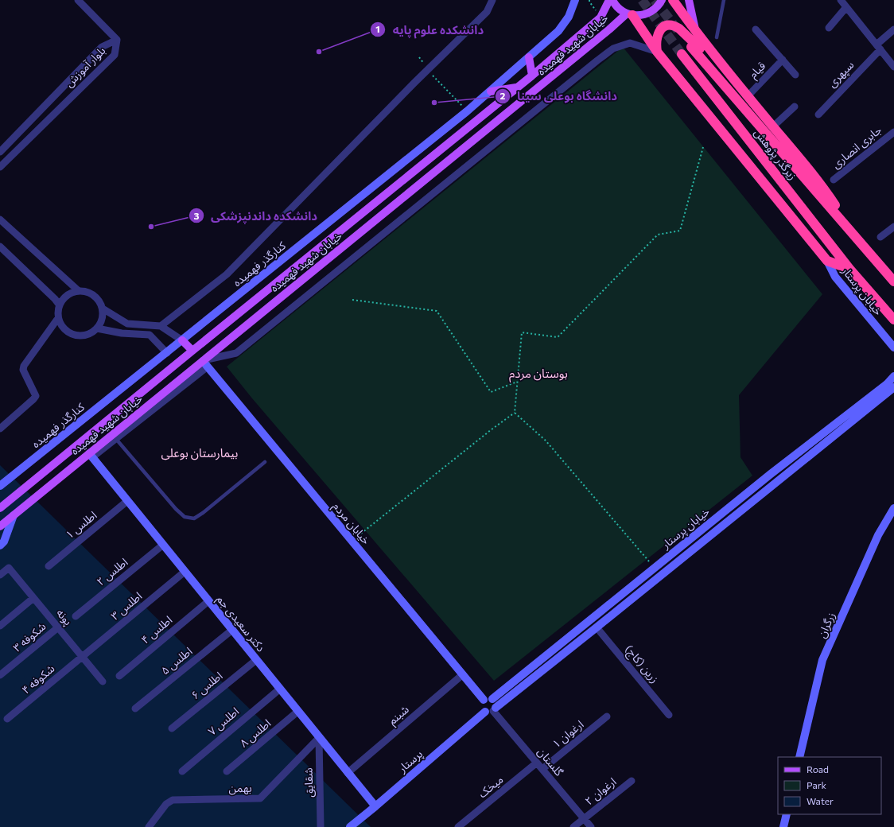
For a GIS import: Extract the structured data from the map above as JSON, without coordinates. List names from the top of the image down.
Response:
{
  "streets": {
    "highway": ["زیرگذر پژوهش"],
    "main road": ["خیابان شهید فهمیده"],
    "street": [
      "بلوار آموزش",
      "قیام",
      "سپهری",
      "جابری انصاری",
      "کنارگذر فهمیده",
      "خیابان پرستار",
      "خیابان مردم",
      "اطلس ۱",
      "اطلس ۲",
      "اطلس ۳",
      "پونه",
      "دکتر سعیدی جم",
      "زرگران",
      "اطلس ۴",
      "شکوفه ۳",
      "اطلس ۵",
      "زرین (کاج)",
      "شکوفه ۴",
      "اطلس ۶",
      "شبنم",
      "اطلس ۷",
      "اطلس ۸",
      "ارغوان ۱",
      "پرستار",
      "گلستان",
      "شقایق",
      "میخک",
      "بهمن",
      "ارغوان ۲"
    ]
  },
  "crossings": [
    ["خیابان شهید فهمیده", "خیابان مردم"],
    ["خیابان شهید فهمیده", "دکتر سعیدی جم"],
    ["خیابان پرستار", "زرین (کاج)"],
    ["خیابان پرستار", "پرستار"],
    ["خیابان پرستار", "گلستان"],
    ["خیابان مردم", "شبنم"],
    ["اطلس ۱", "دکتر سعیدی جم"],
    ["اطلس ۲", "دکتر سعیدی جم"],
    ["اطلس ۳", "پونه"],
    ["اطلس ۳", "دکتر سعیدی جم"],
    ["اطلس ۳", "شکوفه ۴"],
    ["پونه", "شکوفه ۳"],
    ["پونه", "شکوفه ۴"],
    ["دکتر سعیدی جم", "اطلس ۴"],
    ["دکتر سعیدی جم", "اطلس ۵"],
    ["دکتر سعیدی جم", "اطلس ۶"],
    ["دکتر سعیدی جم", "شبنم"],
    ["دکتر سعیدی جم", "اطلس ۷"],
    ["دکتر سعیدی جم", "اطلس ۸"],
    ["دکتر سعیدی جم", "پرستار"],
    ["دکتر سعیدی جم", "شقایق"],
    ["دکتر سعیدی جم", "بهمن"],
    ["ارغوان ۱", "گلستان"],
    ["پرستار", "گلستان"],
    ["گلستان", "میخک"],
    ["گلستان", "ارغوان ۲"],
    ["شقایق", "بهمن"]
  ],
  "districts": ["بوستان مردم", "بیمارستان بوعلی"],
  "places": ["دانشکده علوم پایه", "دانشگاه بوعلی سینا", "دانشکده داندنپزشکی"],
  "legend": ["Road", "Park", "Water"]
}
